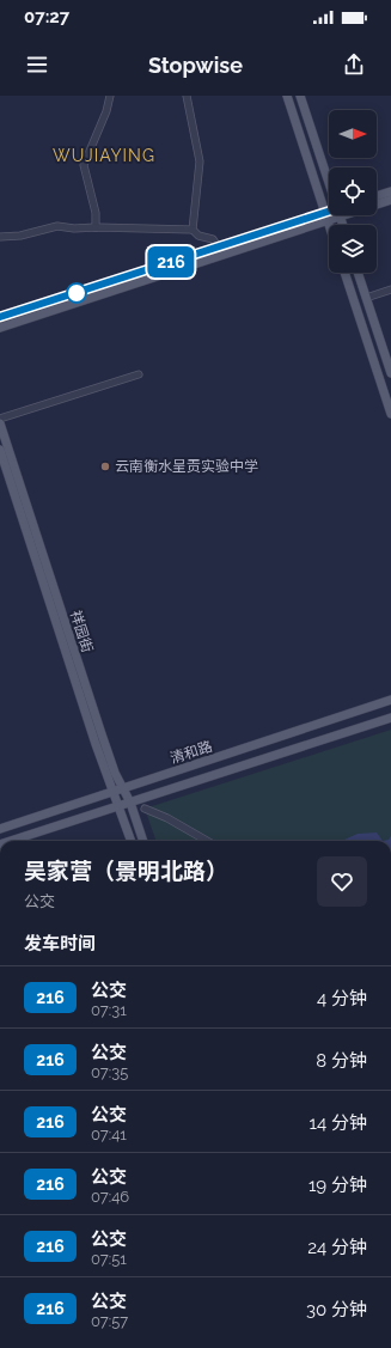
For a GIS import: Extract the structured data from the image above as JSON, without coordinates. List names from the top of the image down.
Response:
{
  "streets": {
    "main road": ["祥园街", "清和路"]
  },
  "crossings": [
    ["祥园街", "清和路"]
  ],
  "districts": ["WUJIAYING"],
  "places": ["云南衡水呈贡实验中学"],
  "lines": ["bus line 216"],
  "north": "right",
  "page": {
    "status": "07:27",
    "header": "Stopwise",
    "on_map": "216",
    "heading": [
      ["吴家营（景明北路）", "公交"],
      "发车时间"
    ],
    "list": [
      {
        "mark": "216",
        "name": "公交",
        "note": "07:31",
        "value": "4 分钟"
      },
      {
        "mark": "216",
        "name": "公交",
        "note": "07:35",
        "value": "8 分钟"
      },
      {
        "mark": "216",
        "name": "公交",
        "note": "07:41",
        "value": "14 分钟"
      },
      {
        "mark": "216",
        "name": "公交",
        "note": "07:46",
        "value": "19 分钟"
      },
      {
        "mark": "216",
        "name": "公交",
        "note": "07:51",
        "value": "24 分钟"
      },
      {
        "mark": "216",
        "name": "公交",
        "note": "07:57",
        "value": "30 分钟"
      }
    ]
  }
}
